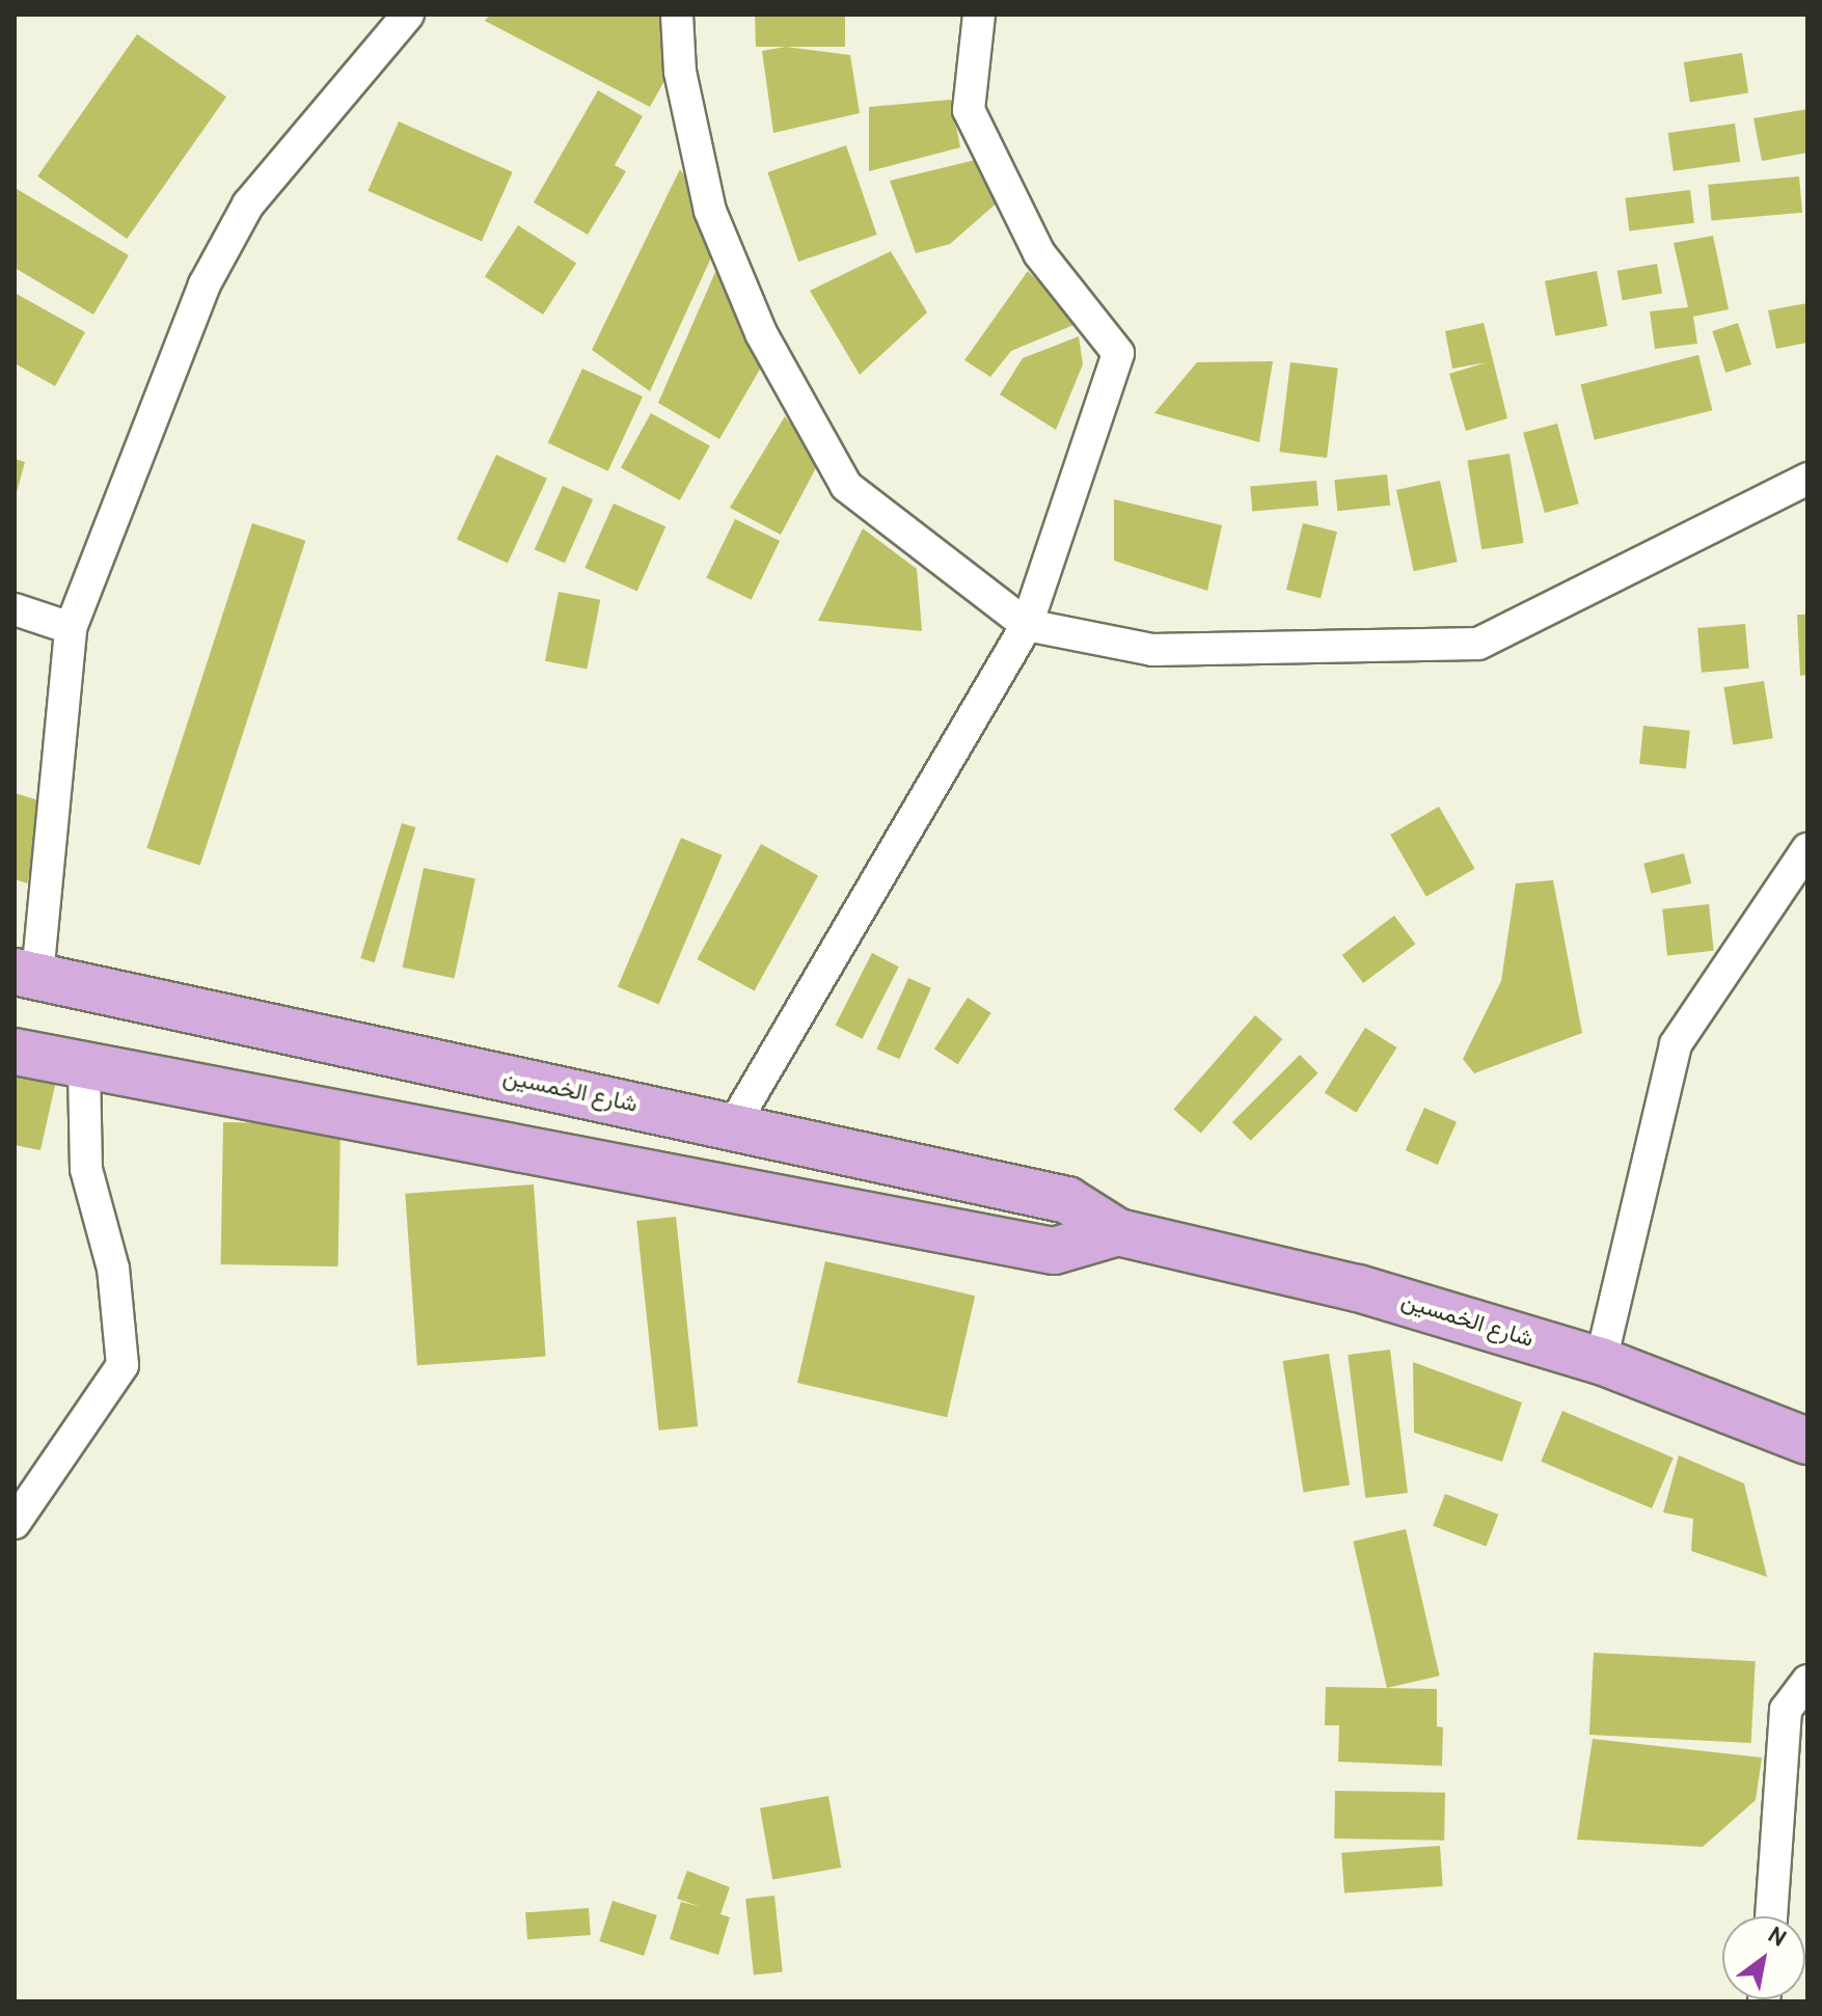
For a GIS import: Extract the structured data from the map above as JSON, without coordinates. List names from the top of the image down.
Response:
{
  "streets": {
    "main road": ["شارع الخمسين"]
  },
  "north": "top right"
}
